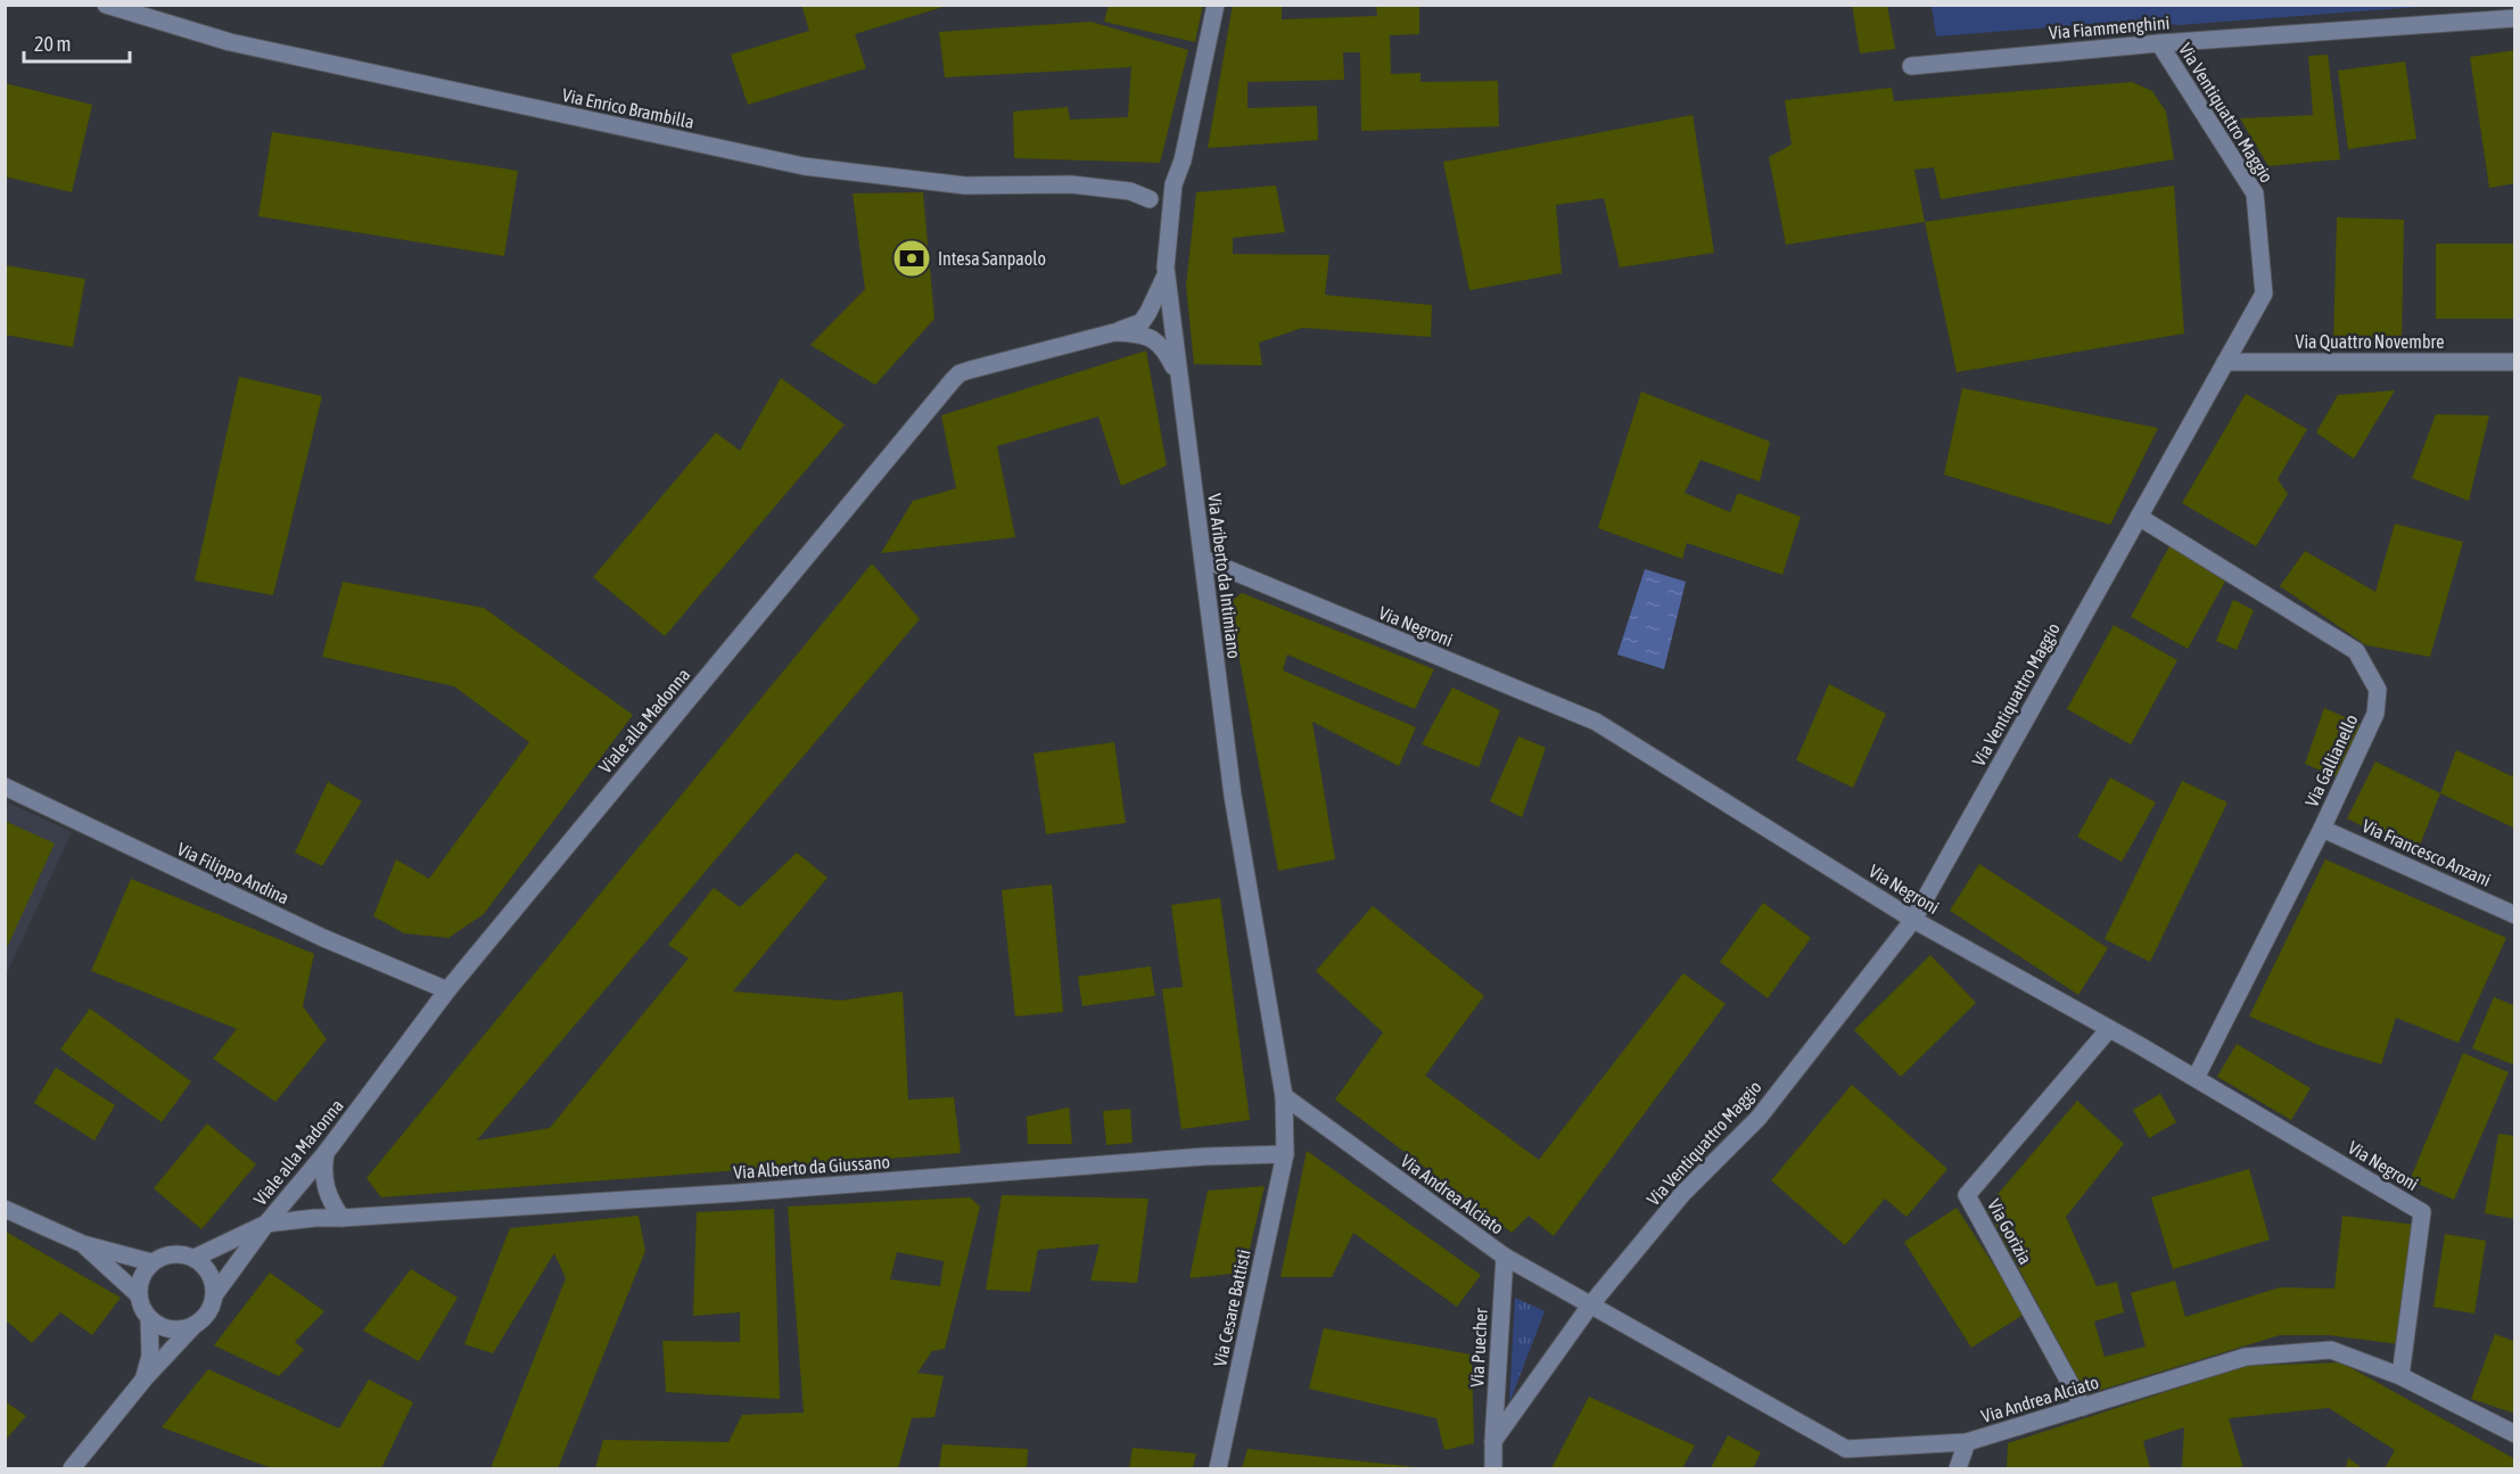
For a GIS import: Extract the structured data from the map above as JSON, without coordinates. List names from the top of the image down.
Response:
{
  "streets": {
    "street": [
      "Via Fiammenghini",
      "Via Enrico Brambilla",
      "Via Ventiquattro Maggio",
      "Via Quattro Novembre",
      "Via Ariberto da Intimiano",
      "Via Negroni",
      "Viale alla Madonna",
      "Via Gallianello",
      "Via Francesco Anzani",
      "Via Filippo Andina",
      "Via Alberto da Giussano",
      "Via Andrea Alciato",
      "Via Gorizia",
      "Via Cesare Battisti",
      "Via Puecher"
    ]
  },
  "crossings": [
    ["Via Fiammenghini", "Via Ventiquattro Maggio"],
    ["Via Ventiquattro Maggio", "Via Quattro Novembre"],
    ["Via Ventiquattro Maggio", "Via Negroni"],
    ["Via Ventiquattro Maggio", "Via Gallianello"],
    ["Via Ventiquattro Maggio", "Via Andrea Alciato"],
    ["Via Ariberto da Intimiano", "Via Negroni"],
    ["Via Ariberto da Intimiano", "Viale alla Madonna"],
    ["Via Ariberto da Intimiano", "Via Alberto da Giussano"],
    ["Via Ariberto da Intimiano", "Via Andrea Alciato"],
    ["Via Ariberto da Intimiano", "Via Cesare Battisti"],
    ["Via Negroni", "Via Gallianello"],
    ["Via Negroni", "Via Andrea Alciato"],
    ["Via Negroni", "Via Gorizia"],
    ["Viale alla Madonna", "Via Filippo Andina"],
    ["Viale alla Madonna", "Via Alberto da Giussano"],
    ["Via Gallianello", "Via Francesco Anzani"],
    ["Via Alberto da Giussano", "Via Cesare Battisti"],
    ["Via Andrea Alciato", "Via Gorizia"],
    ["Via Andrea Alciato", "Via Puecher"]
  ],
  "places": {
    "bank": ["Intesa Sanpaolo"]
  },
  "scale_bar": "20 m"
}
